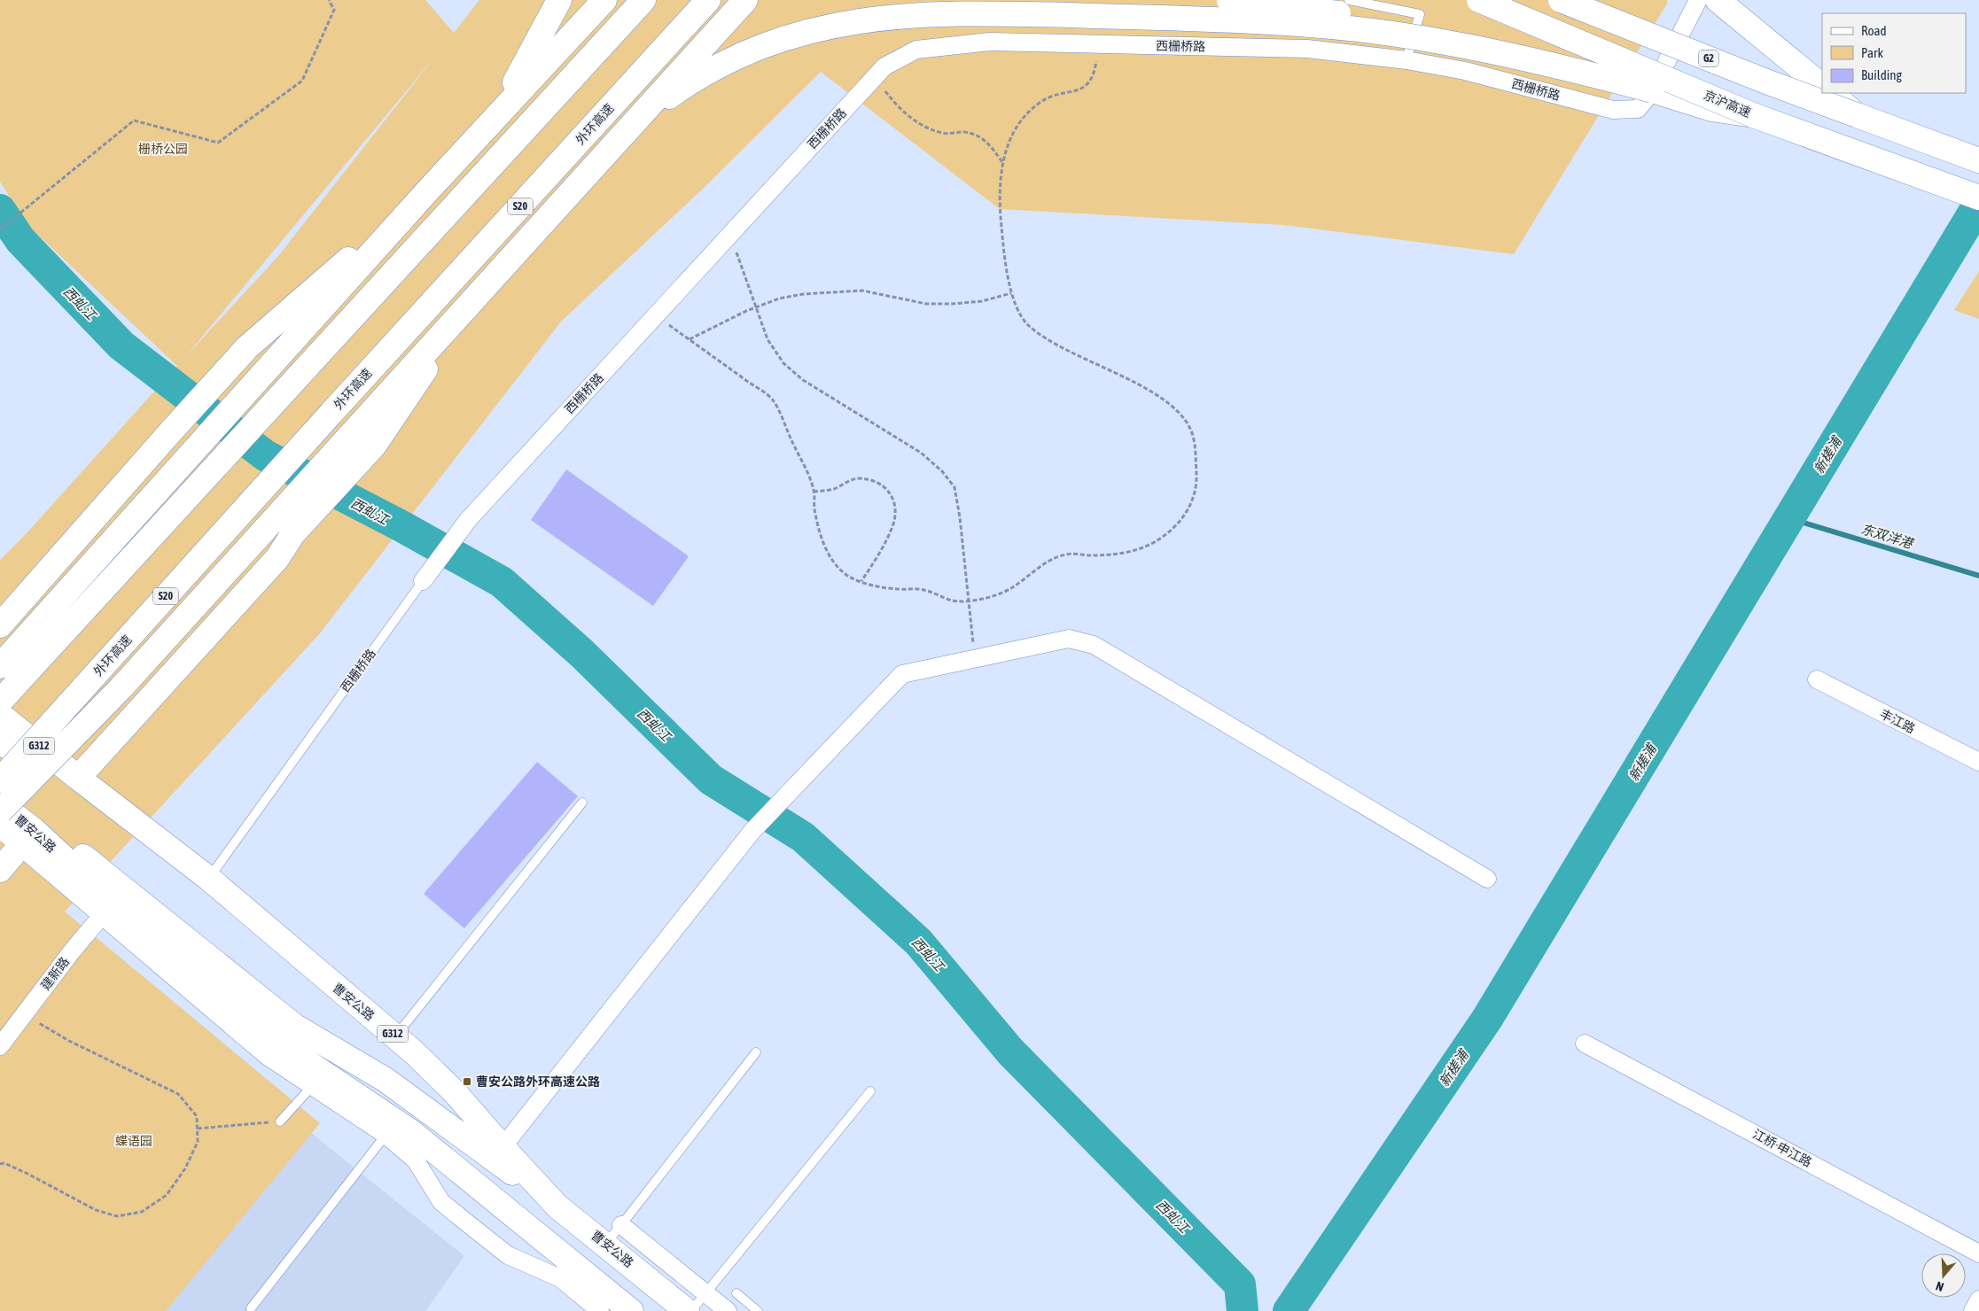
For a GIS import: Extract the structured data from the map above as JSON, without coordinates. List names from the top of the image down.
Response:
{
  "streets": {
    "highway": [
      "G2",
      "京沪高速",
      "外环高速",
      "S20",
      "G312",
      "曹安公路"
    ],
    "street": [
      "西栅桥路",
      "丰江路",
      "建新路",
      "江桥·申江路"
    ]
  },
  "crossings": [
    ["西栅桥路", "曹安公路"],
    ["曹安公路", "建新路"]
  ],
  "water": ["西虬江", "新槎浦", "东双洋港"],
  "parks": ["栅桥公园", "蝶语园"],
  "places": {
    "transit": ["曹安公路外环高速公路"]
  },
  "legend": ["Road", "Park", "Building"],
  "north": "bottom"
}
